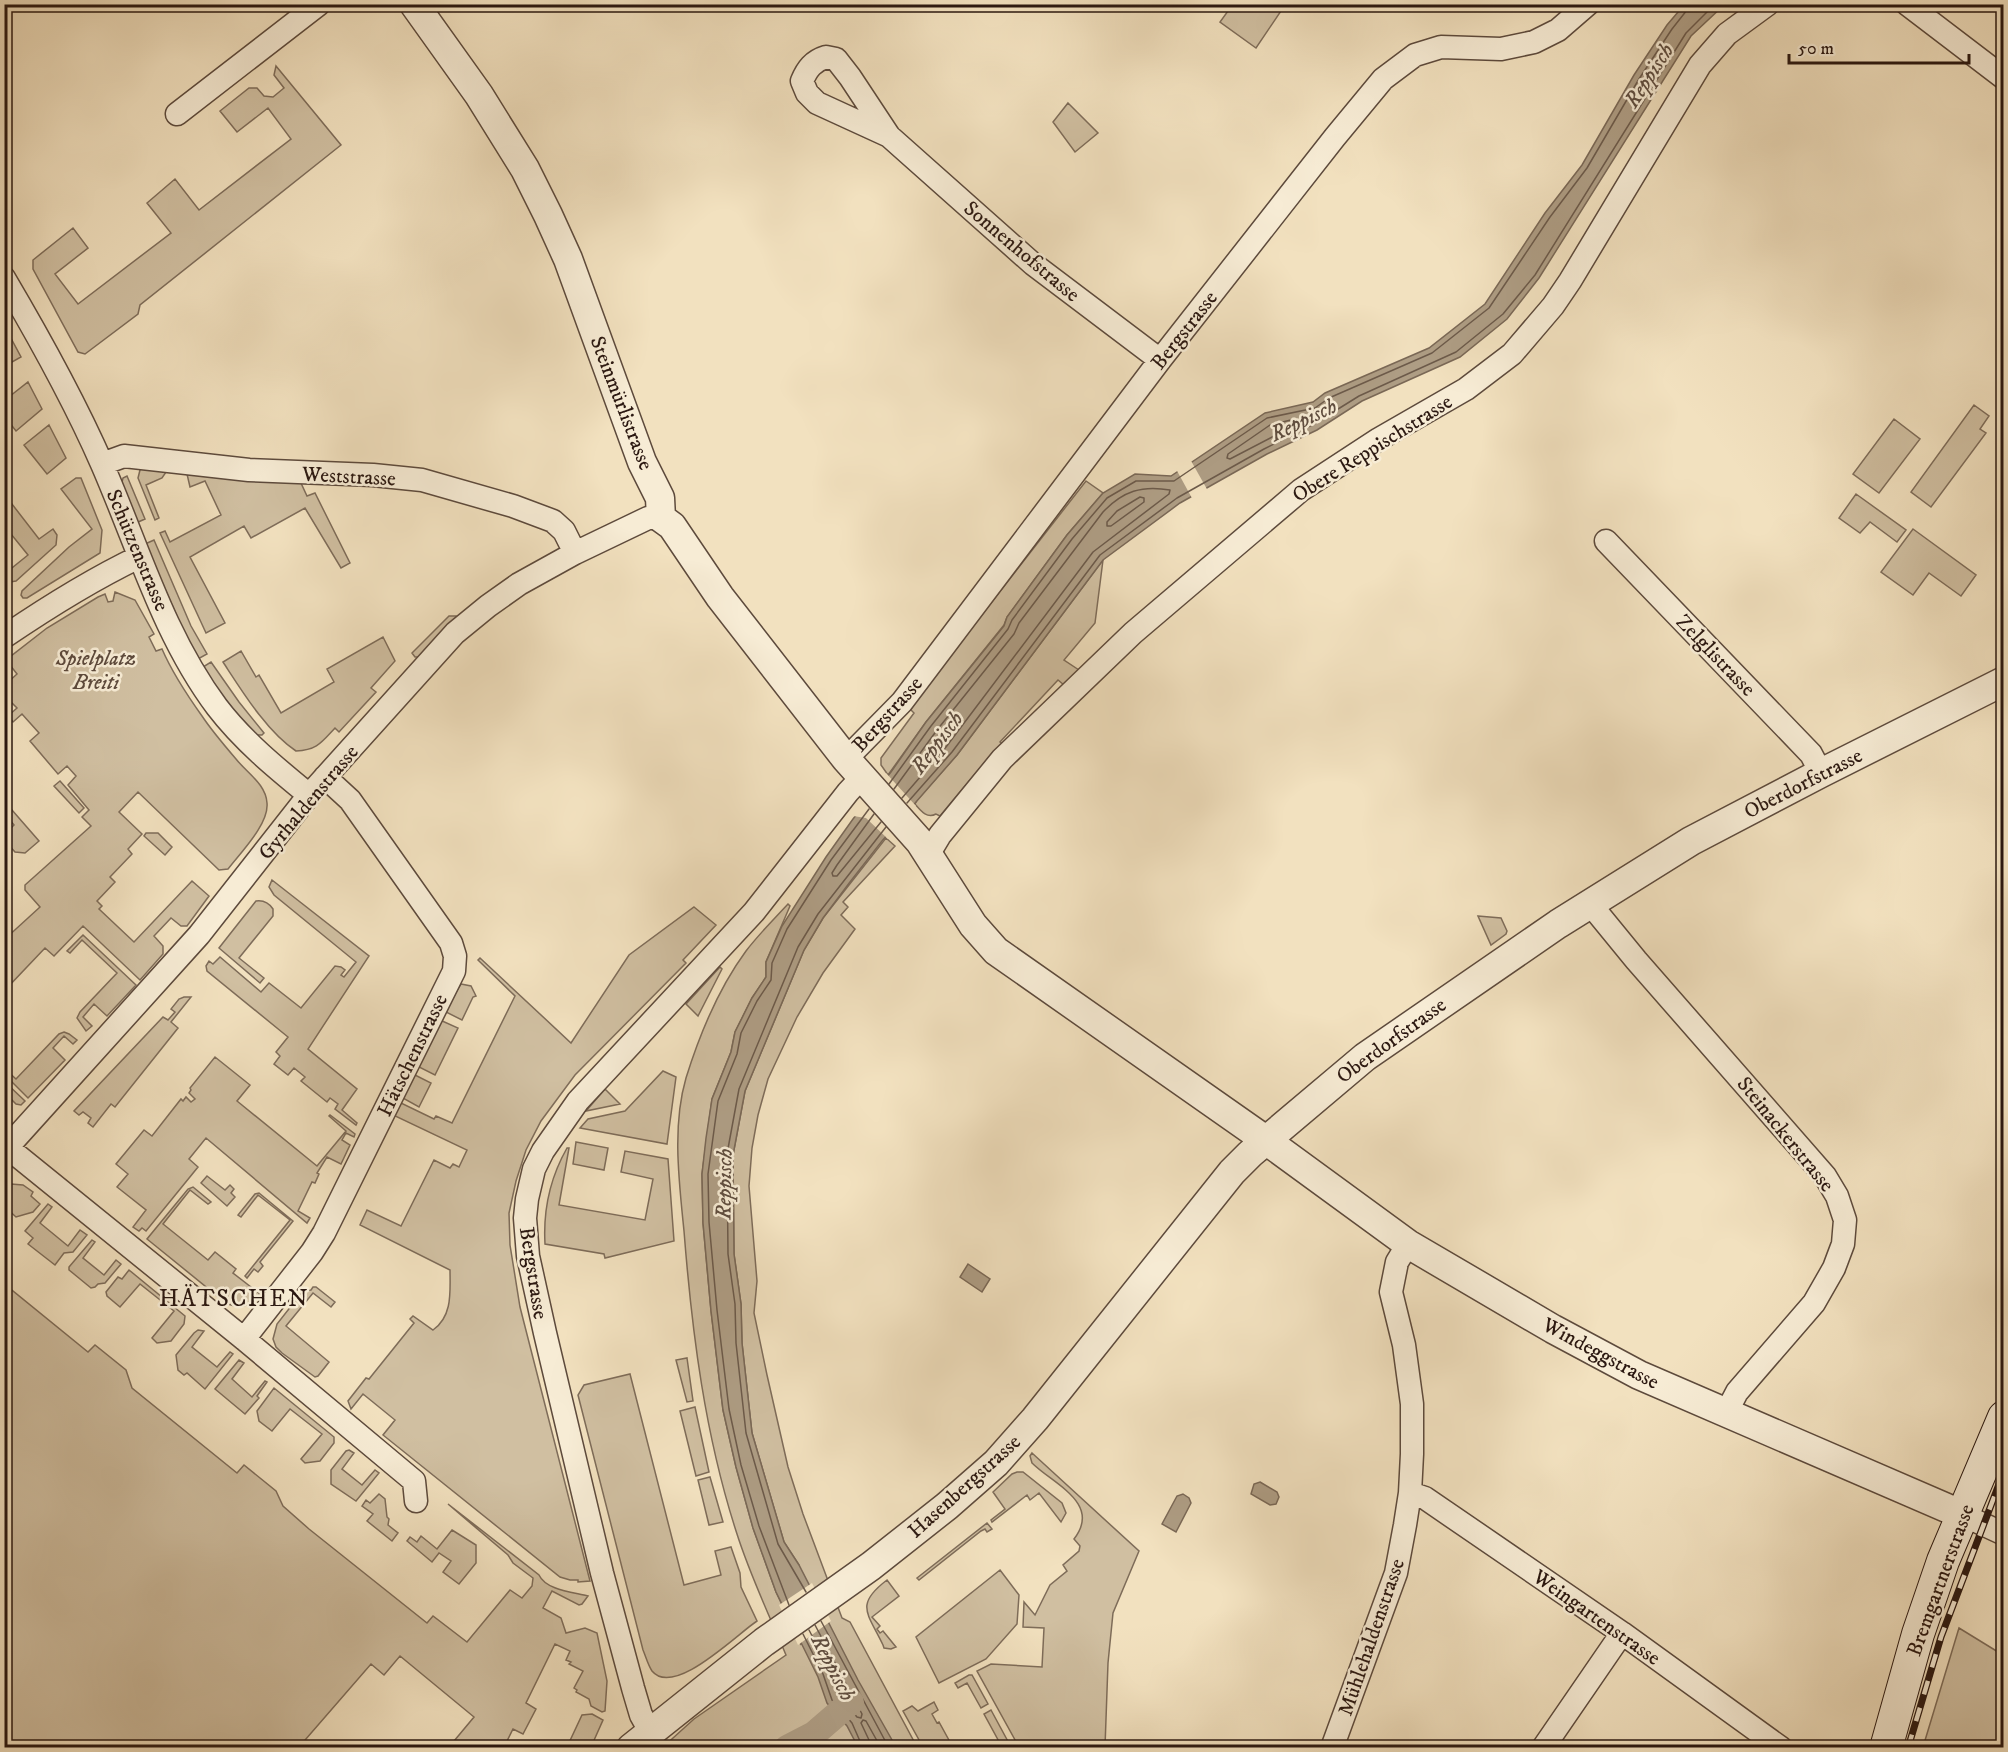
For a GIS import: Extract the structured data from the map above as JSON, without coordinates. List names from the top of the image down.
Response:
{
  "streets": {
    "main road": ["Bremgartnerstrasse"],
    "street": [
      "Sonnenhofstrasse",
      "Bergstrasse",
      "Steinmürlistrasse",
      "Obere Reppischstrasse",
      "Weststrasse",
      "Schützenstrasse",
      "Zelglistrasse",
      "Oberdorfstrasse",
      "Gyrhaldenstrasse",
      "Hätschenstrasse",
      "Steinackerstrasse",
      "Windeggstrasse",
      "Hasenbergstrasse",
      "Weingartenstrasse",
      "Mühlehaldenstrasse"
    ]
  },
  "crossings": [
    ["Sonnenhofstrasse", "Bergstrasse"],
    ["Bergstrasse", "Hasenbergstrasse"],
    ["Steinmürlistrasse", "Gyrhaldenstrasse"],
    ["Weststrasse", "Schützenstrasse"],
    ["Weststrasse", "Gyrhaldenstrasse"],
    ["Schützenstrasse", "Gyrhaldenstrasse"],
    ["Zelglistrasse", "Oberdorfstrasse"],
    ["Oberdorfstrasse", "Steinackerstrasse"],
    ["Oberdorfstrasse", "Windeggstrasse"],
    ["Oberdorfstrasse", "Hasenbergstrasse"],
    ["Gyrhaldenstrasse", "Hätschenstrasse"],
    ["Steinackerstrasse", "Windeggstrasse"],
    ["Windeggstrasse", "Hasenbergstrasse"],
    ["Windeggstrasse", "Bremgartnerstrasse"],
    ["Windeggstrasse", "Mühlehaldenstrasse"],
    ["Weingartenstrasse", "Mühlehaldenstrasse"]
  ],
  "districts": ["HÄTSCHEN"],
  "water": ["Reppisch"],
  "parks": ["Spielplatz Breiti"],
  "scale_bar": "50 m"
}
